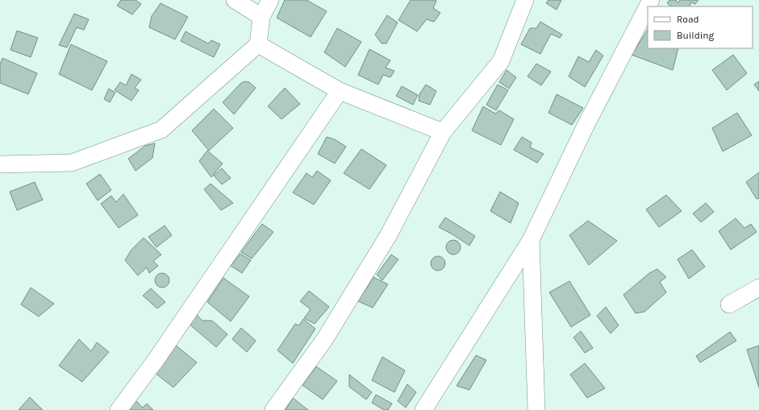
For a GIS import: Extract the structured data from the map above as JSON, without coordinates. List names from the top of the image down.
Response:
{
  "legend": ["Road", "Building"]
}
